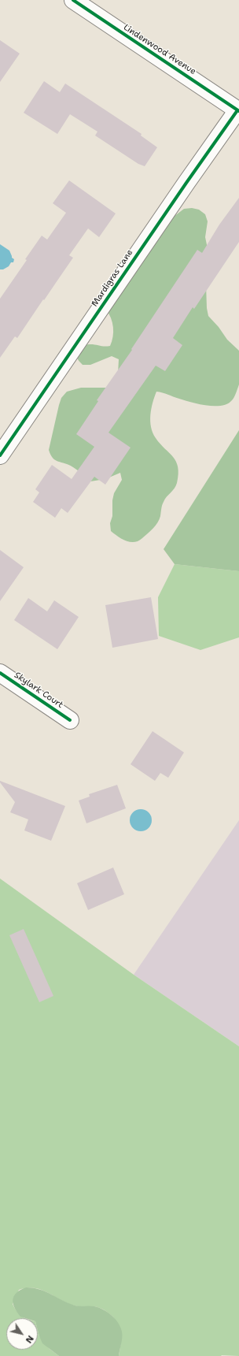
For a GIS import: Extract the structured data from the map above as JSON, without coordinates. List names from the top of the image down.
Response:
{
  "streets": {
    "street": ["Lindenwood Avenue", "Mardigras Lane", "Skylark Court"]
  },
  "crossings": [
    ["Lindenwood Avenue", "Mardigras Lane"]
  ],
  "north": "bottom right"
}
